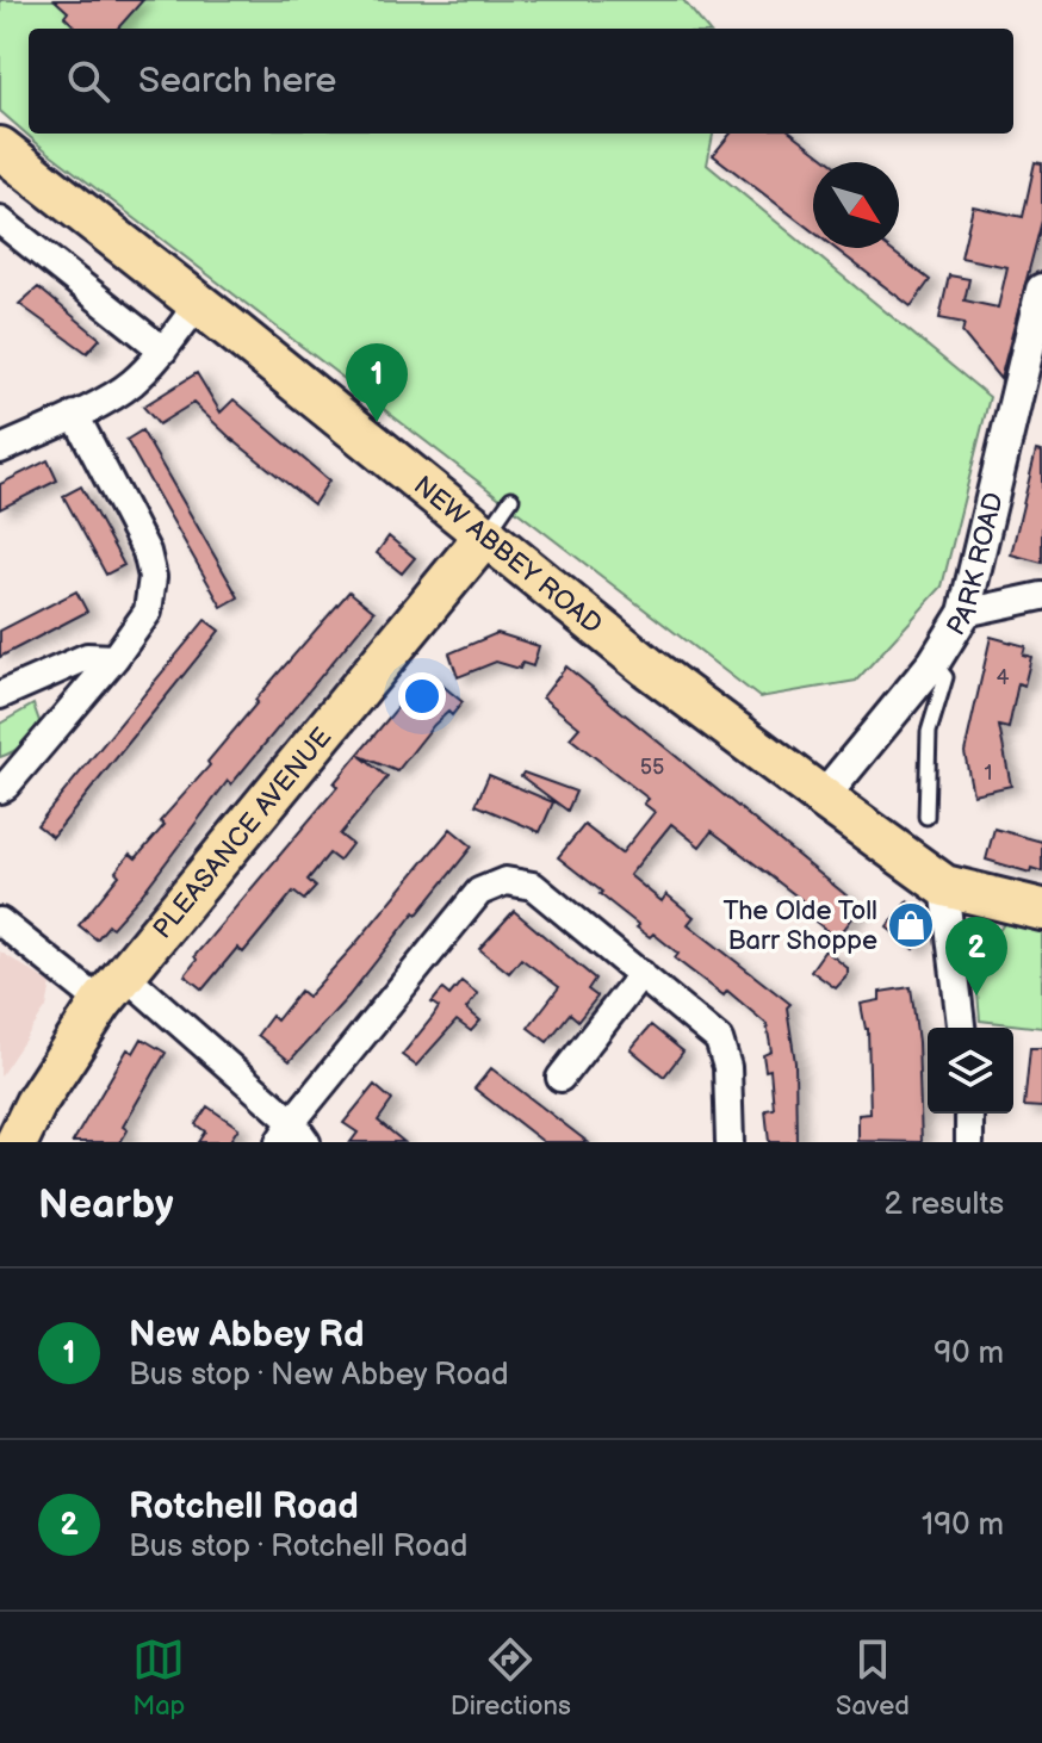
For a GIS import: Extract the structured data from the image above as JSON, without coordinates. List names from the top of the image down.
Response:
{
  "streets": {
    "main road": ["NEW ABBEY ROAD", "PLEASANCE AVENUE"],
    "street": ["PARK ROAD"]
  },
  "crossings": [
    ["NEW ABBEY ROAD", "PARK ROAD"],
    ["NEW ABBEY ROAD", "PLEASANCE AVENUE"]
  ],
  "places": {
    "shop": ["The Olde Toll Barr Shoppe"]
  },
  "house_numbers": ["4", "55", "1"],
  "north": "bottom right",
  "page": {
    "search": "Search here",
    "pins": ["1", "2"],
    "heading": ["Nearby", "2 results"],
    "list": [
      {
        "mark": "1",
        "name": "New Abbey Rd",
        "note": "Bus stop · New Abbey Road",
        "value": "90 m"
      },
      {
        "mark": "2",
        "name": "Rotchell Road",
        "note": "Bus stop · Rotchell Road",
        "value": "190 m"
      }
    ],
    "nav": ["Map", "Directions", "Saved"]
  }
}
